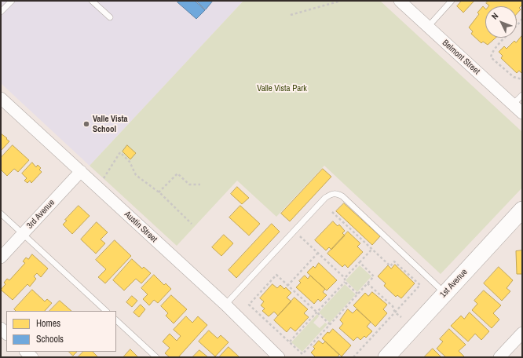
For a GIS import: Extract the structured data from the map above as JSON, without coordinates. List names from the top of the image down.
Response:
{
  "streets": {
    "street": [
      "Belmont Street",
      "3rd Avenue",
      "Austin Street",
      "1st Avenue"
    ]
  },
  "crossings": [
    ["3rd Avenue", "Austin Street"]
  ],
  "parks": ["Valle Vista Park"],
  "places": ["Valle Vista School"],
  "legend": ["Homes", "Schools"],
  "north": "top left"
}
